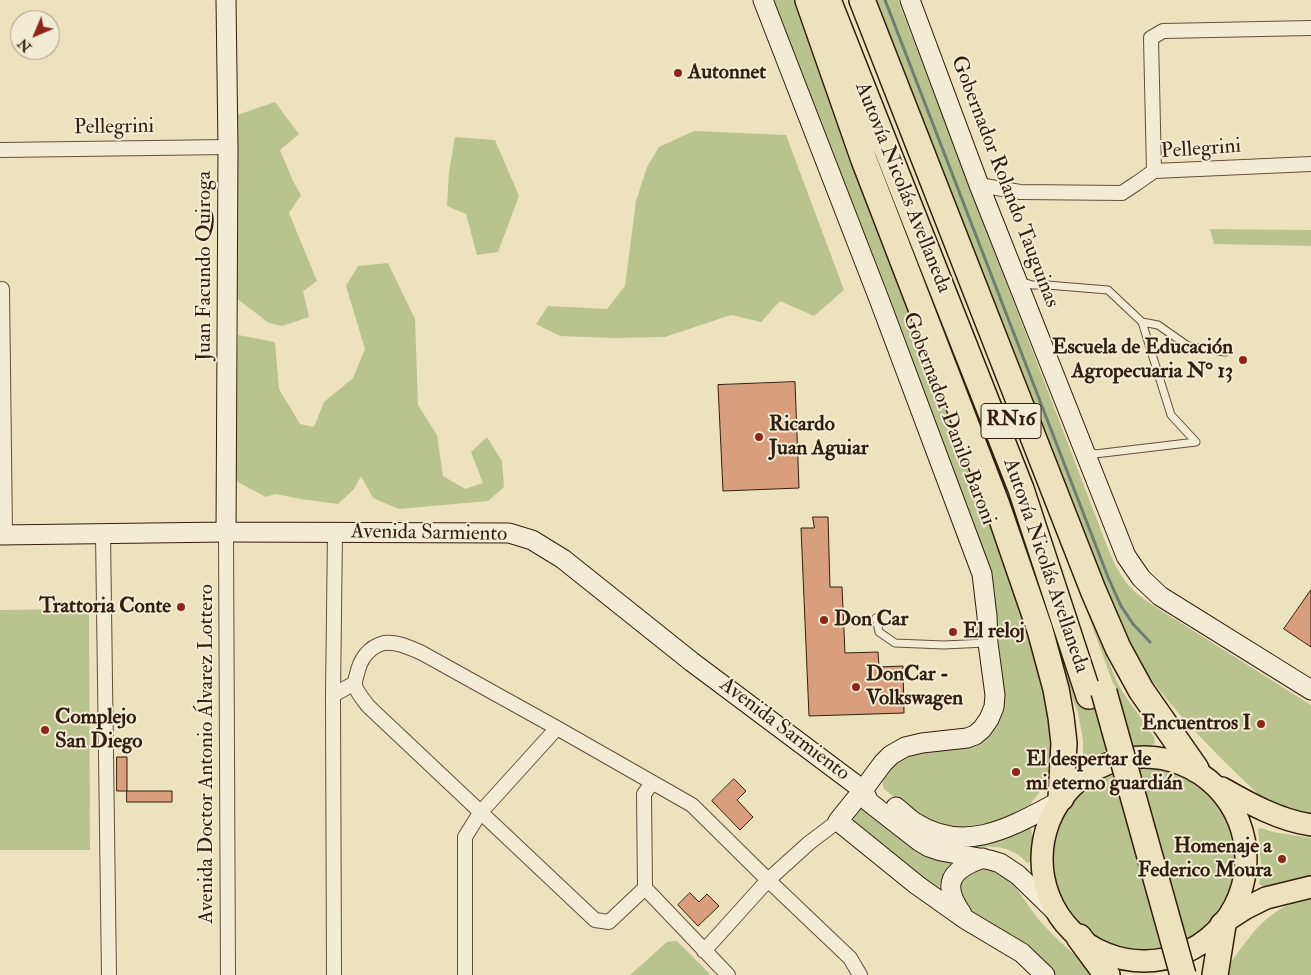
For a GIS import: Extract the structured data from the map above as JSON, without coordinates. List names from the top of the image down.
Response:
{
  "streets": {
    "highway": ["Autovía Nicolás Avellaneda", "RN16"],
    "street": [
      "Pellegrini",
      "Gobernador Rolando Tauguinas",
      "Juan Facundo Quiroga",
      "Gobernador Danilo Baroni",
      "Avenida Sarmiento",
      "Avenida Doctor Antonio Álvarez Lottero"
    ]
  },
  "crossings": [
    ["Pellegrini", "Gobernador Rolando Tauguinas"],
    ["Pellegrini", "Juan Facundo Quiroga"],
    ["Juan Facundo Quiroga", "Avenida Sarmiento"],
    ["Juan Facundo Quiroga", "Avenida Doctor Antonio Álvarez Lottero"],
    ["Gobernador Danilo Baroni", "Avenida Sarmiento"],
    ["Avenida Sarmiento", "Avenida Doctor Antonio Álvarez Lottero"]
  ],
  "places": [
    "Autonnet",
    "Escuela de Educación Agropecuaria N° 13",
    "Ricardo Juan Aguiar",
    "Trattoria Conte",
    "Don Car",
    "El reloj",
    "DonCar - Volkswagen",
    "Encuentros I",
    "Complejo San Diego",
    "El despertar de mi eterno guardián",
    "Homenaje a Federico Moura"
  ],
  "north": "bottom left"
}
